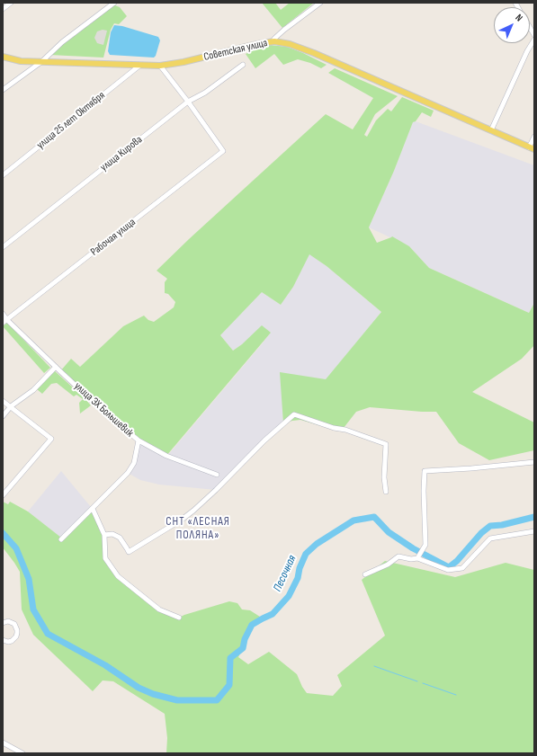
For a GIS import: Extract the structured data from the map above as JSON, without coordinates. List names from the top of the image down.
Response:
{
  "streets": {
    "main road": ["Советская улица"],
    "street": [
      "улица 25 лет Октября",
      "улица Кирова",
      "Рабочая улица",
      "улица ЭХ Большевик"
    ]
  },
  "crossings": [
    ["Советская улица", "улица 25 лет Октября"],
    ["улица Кирова", "Рабочая улица"],
    ["Рабочая улица", "улица ЭХ Большевик"]
  ],
  "districts": ["СНТ «ЛЕСНАЯ ПОЛЯНА»"],
  "water": ["Песочная"],
  "north": "top right"
}
